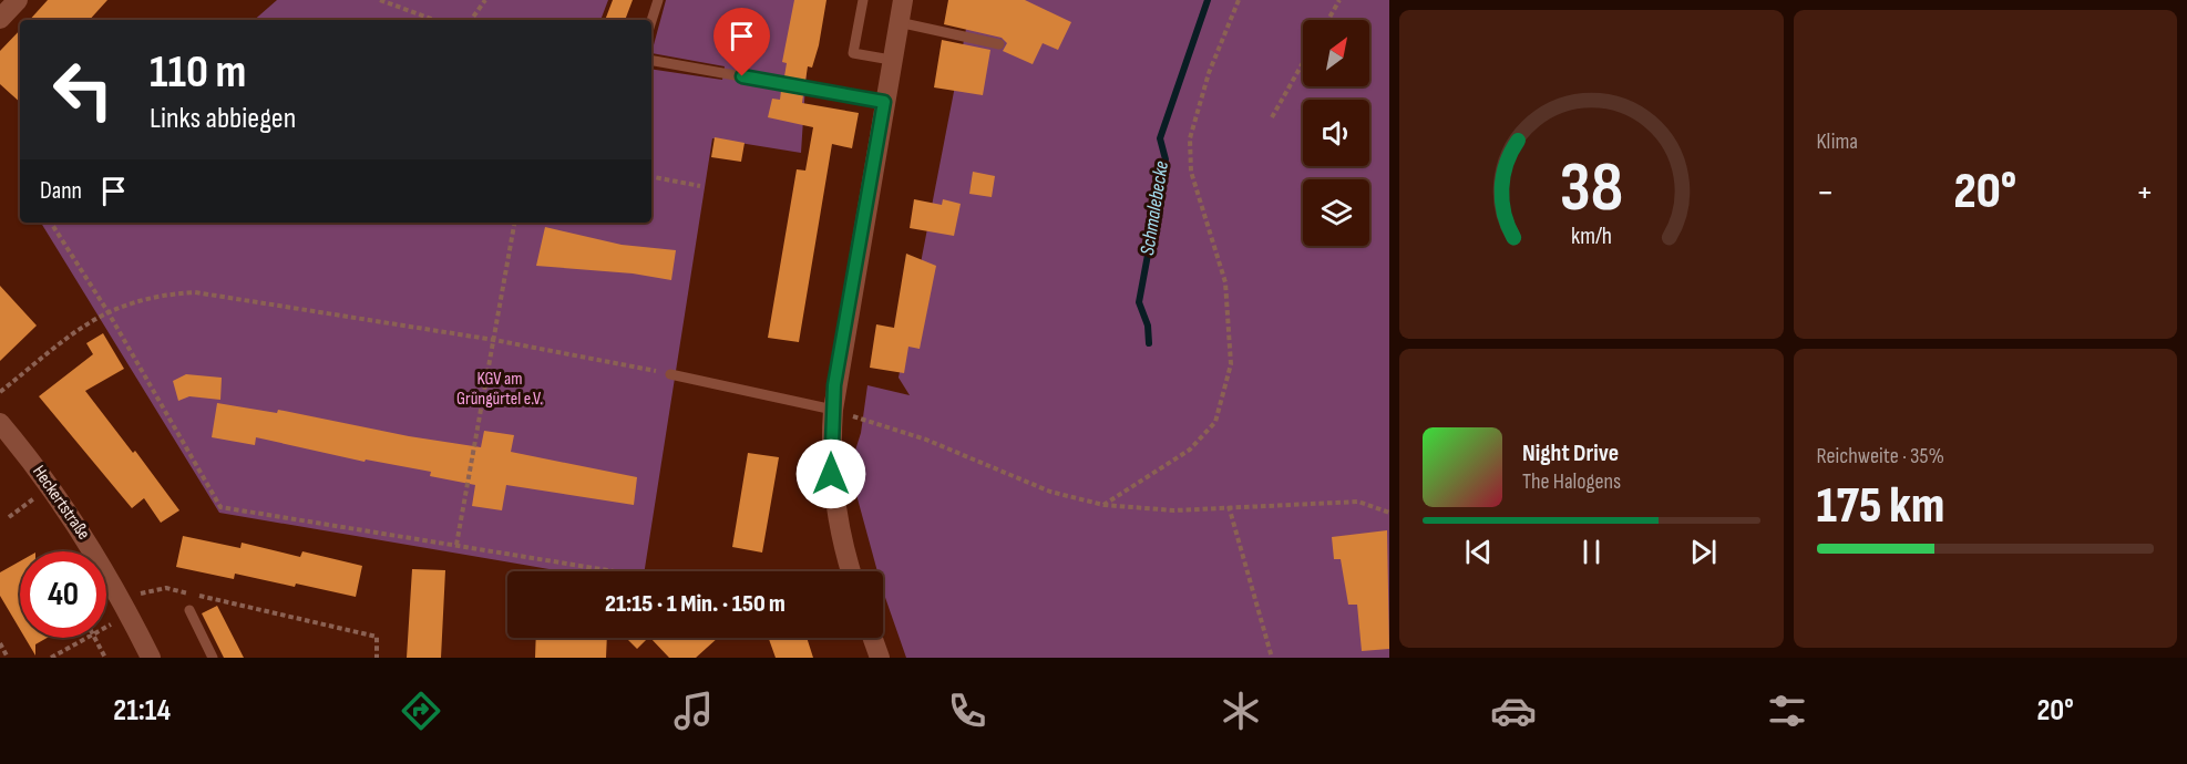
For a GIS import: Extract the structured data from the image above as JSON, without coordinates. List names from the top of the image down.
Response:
{
  "streets": {
    "street": ["Heckertstraße"]
  },
  "water": ["Schmalebecke"],
  "parks": ["KGV am Grüngürtel e.V."],
  "north": "top right",
  "page": {
    "tile": [
      "Klima",
      ["Reichweite · 35%", "175 km"]
    ],
    "turn": ["110 m", "Links abbiegen"],
    "then": "Dann",
    "heat": ["−", "20°", "+"],
    "song": ["Night Drive", "The Halogens"],
    "limit": "40",
    "trip": "21:15 · 1 Min. · 150 m",
    "tabs": ["21:14", "20°"],
    "gauge": ["38", "km/h"]
  }
}
